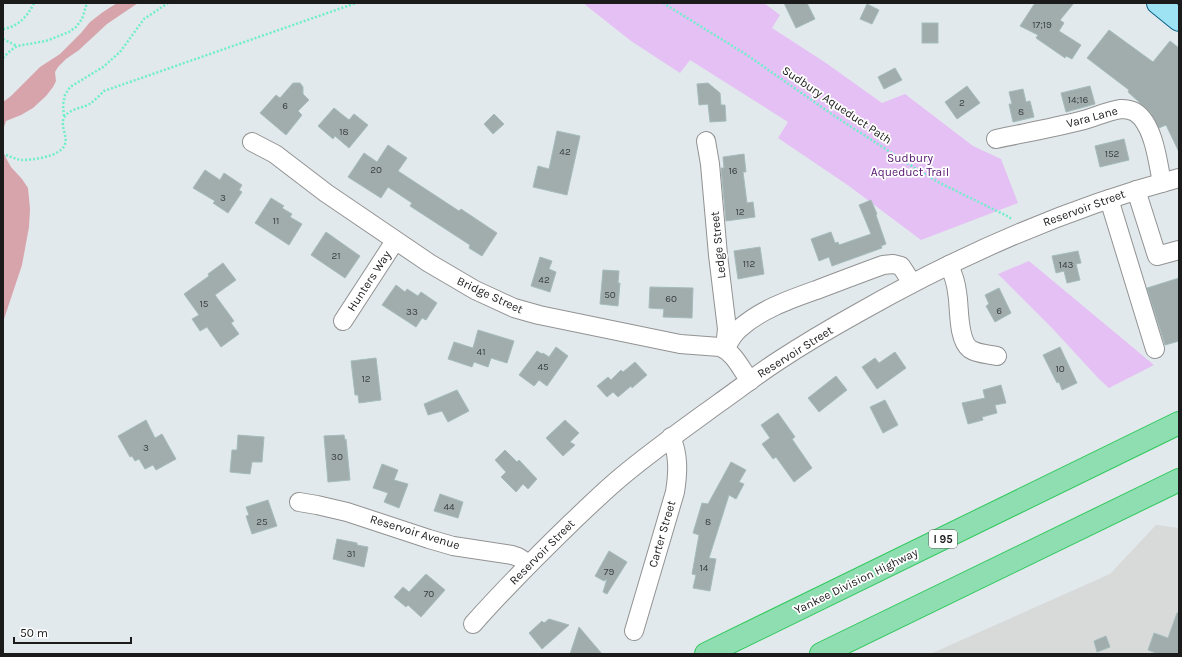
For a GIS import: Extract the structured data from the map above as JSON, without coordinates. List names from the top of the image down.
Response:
{
  "streets": {
    "highway": ["I 95", "Yankee Division Highway"],
    "street": [
      "Vara Lane",
      "Reservoir Street",
      "Ledge Street",
      "Hunters Way",
      "Bridge Street",
      "Reservoir Avenue",
      "Carter Street"
    ],
    "path": ["Sudbury Aqueduct Path"]
  },
  "crossings": [
    ["Sudbury Aqueduct Path", "Reservoir Street"],
    ["Vara Lane", "Reservoir Street"],
    ["Reservoir Street", "Reservoir Avenue"],
    ["Reservoir Street", "Carter Street"],
    ["Ledge Street", "Bridge Street"],
    ["Hunters Way", "Bridge Street"]
  ],
  "parks": ["Sudbury Aqueduct Trail"],
  "house_numbers": [
    "17;19",
    "14;16",
    "2",
    "6",
    "8",
    "18",
    "42",
    "152",
    "20",
    "16",
    "3",
    "12",
    "11",
    "21",
    "112",
    "143",
    "42",
    "50",
    "60",
    "15",
    "6",
    "33",
    "41",
    "45",
    "10",
    "12",
    "3",
    "30",
    "44",
    "25",
    "8",
    "31",
    "14",
    "79",
    "70"
  ],
  "scale_bar": "50 m"
}
